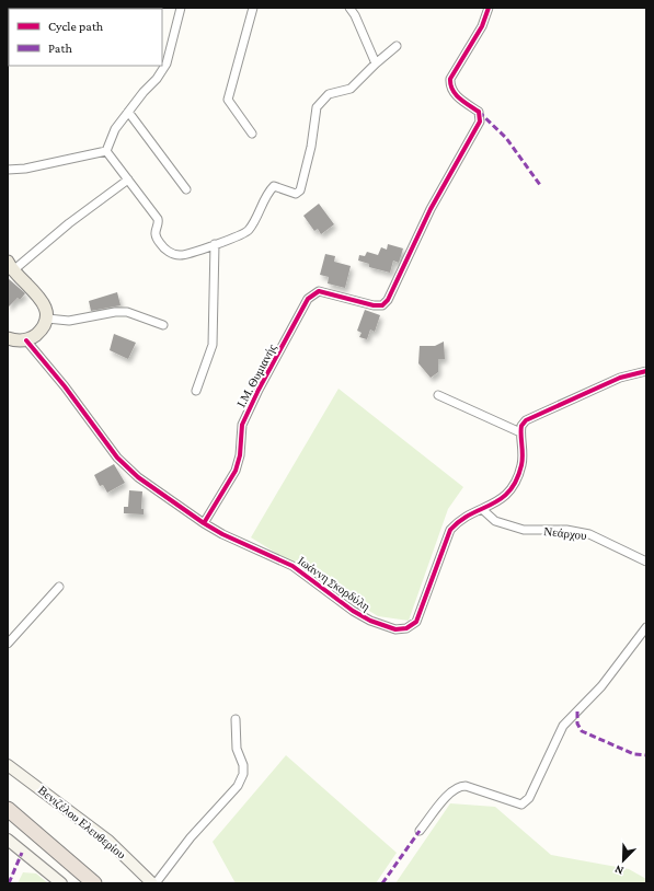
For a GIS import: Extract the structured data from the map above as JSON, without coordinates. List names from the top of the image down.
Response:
{
  "streets": {
    "street": [
      "Ι.Μ. Θυμιανής",
      "Νεάρχου",
      "Ιωάννη Σκορδύλη",
      "Βενιζέλου Ελευθερίου"
    ]
  },
  "crossings": [
    ["Ι.Μ. Θυμιανής", "Ιωάννη Σκορδύλη"],
    ["Νεάρχου", "Ιωάννη Σκορδύλη"]
  ],
  "legend": ["Cycle path", "Path"],
  "north": "bottom left"
}
